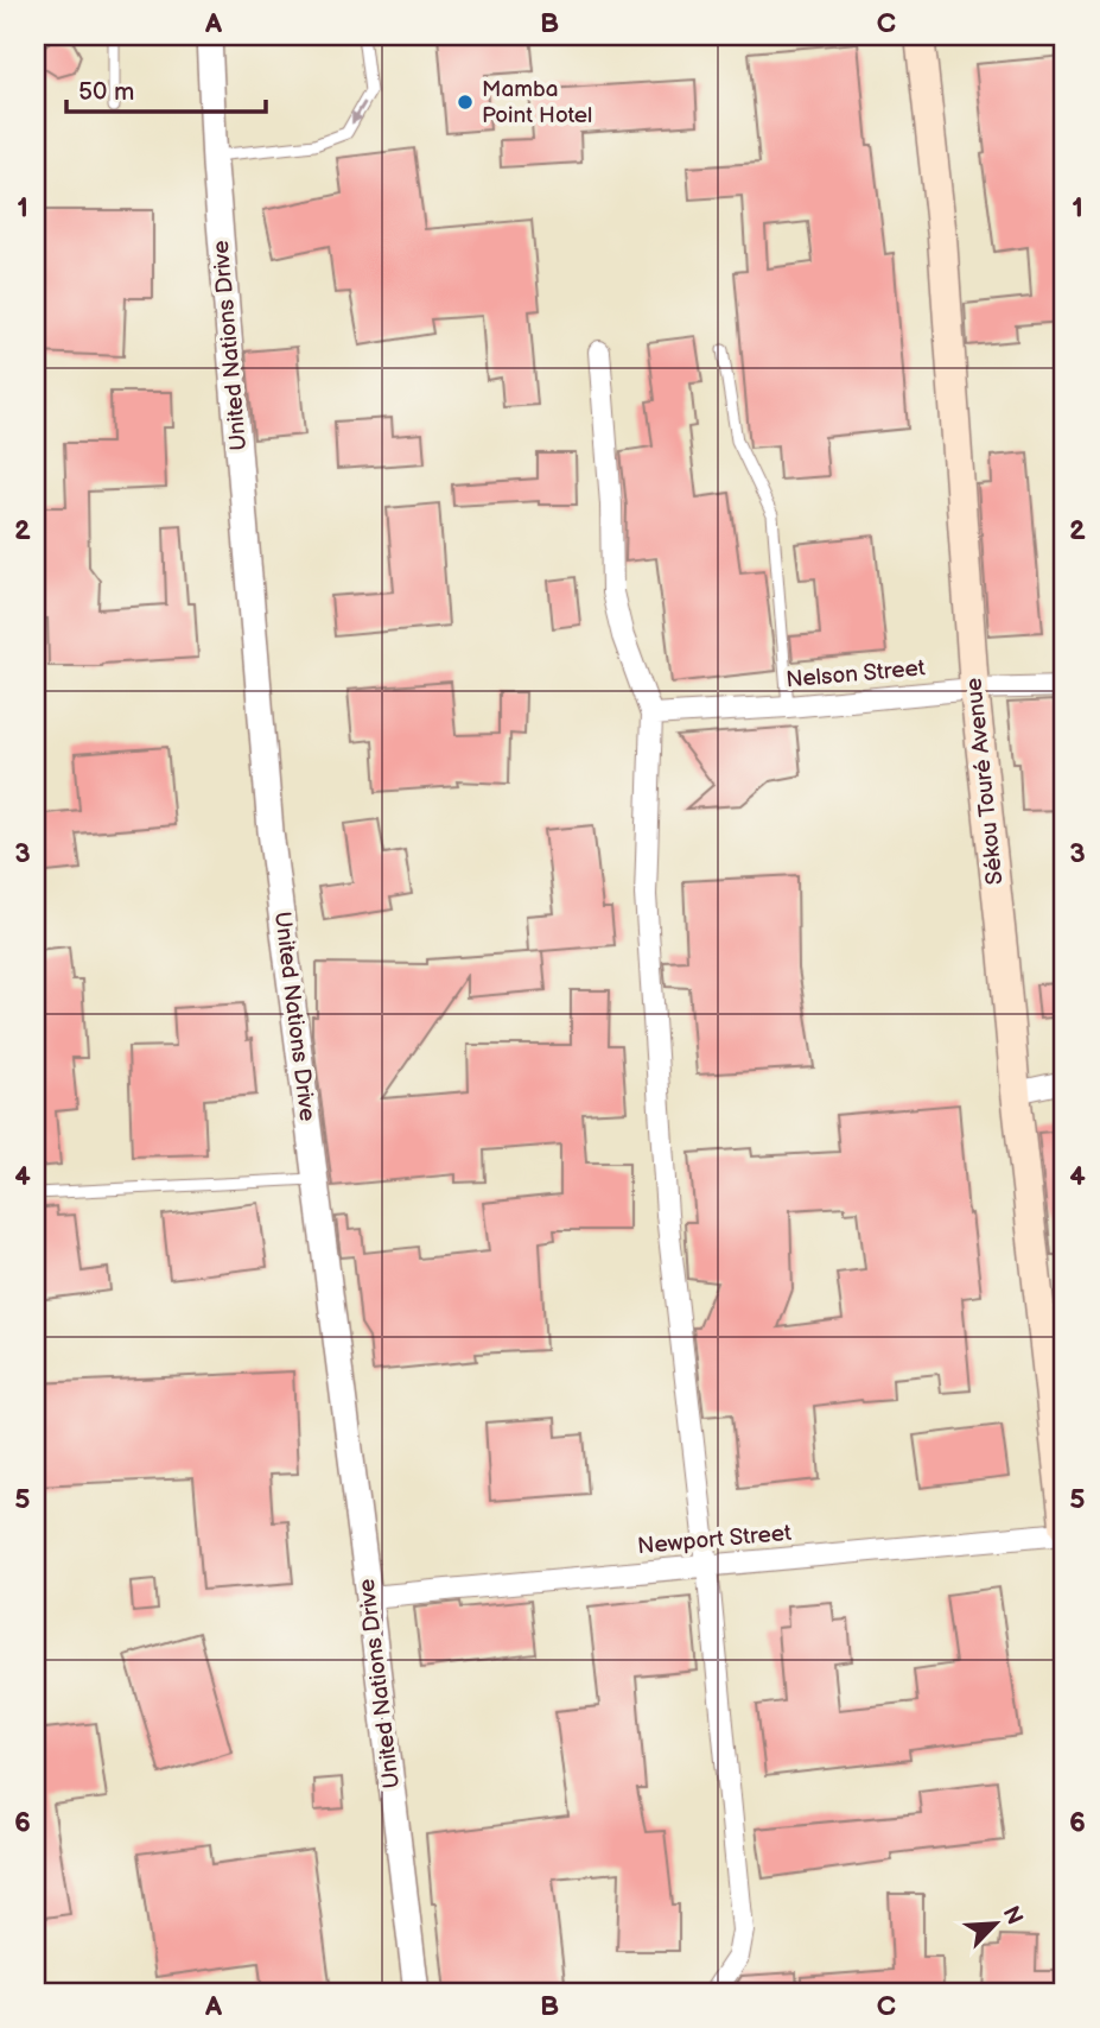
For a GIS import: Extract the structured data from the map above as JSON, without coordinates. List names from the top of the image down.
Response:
{
  "streets": {
    "main road": ["Sékou Touré Avenue"],
    "street": ["United Nations Drive", "Nelson Street", "Newport Street"]
  },
  "crossings": [
    ["United Nations Drive", "Newport Street"],
    ["Nelson Street", "Sékou Touré Avenue"]
  ],
  "places": ["Mamba Point Hotel"],
  "scale_bar": "50 m",
  "north": "top right",
  "grid": {
    "columns": ["A", "B", "C"],
    "rows": [
      "1",
      "2",
      "3",
      "4",
      "5",
      "6"
    ]
  }
}
